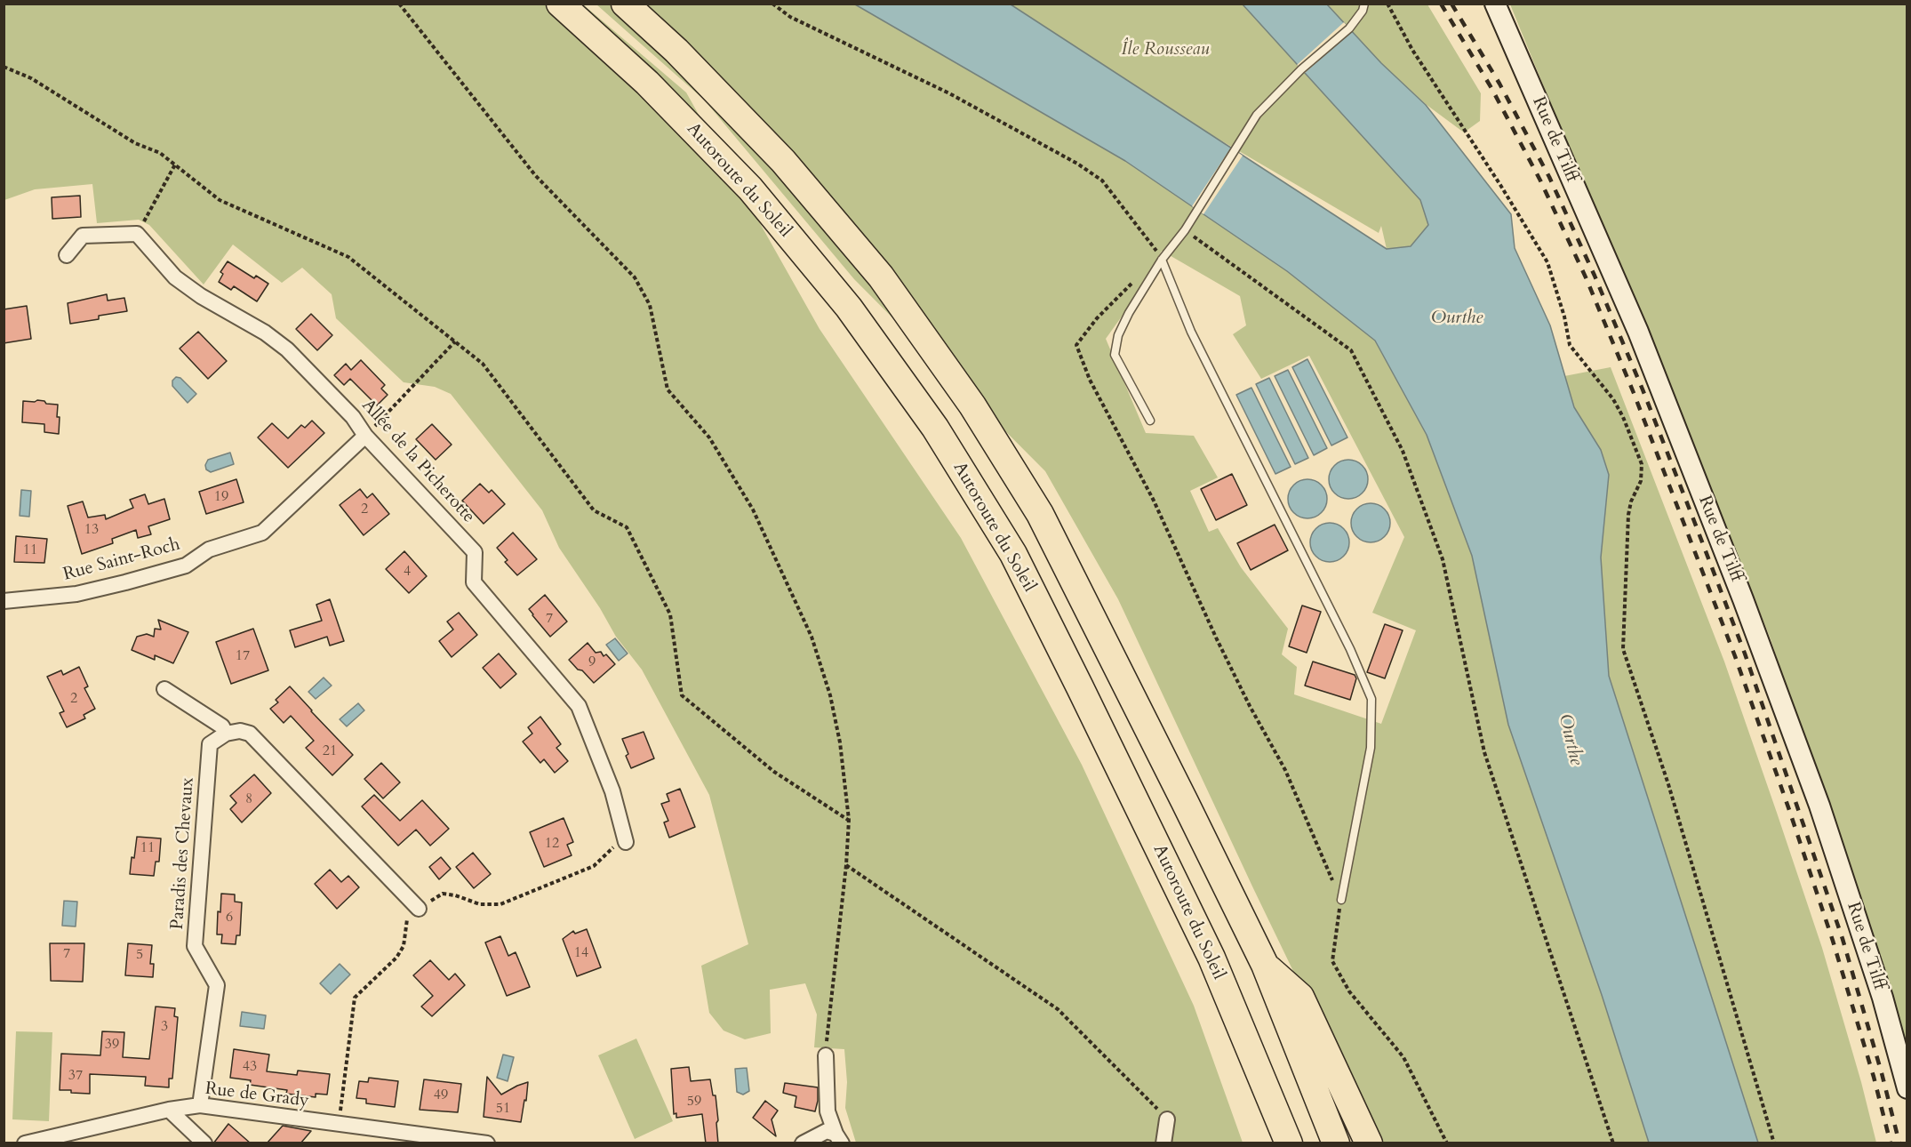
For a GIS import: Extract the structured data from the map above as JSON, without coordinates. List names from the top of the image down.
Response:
{
  "streets": {
    "highway": ["Autoroute du Soleil"],
    "main road": ["Rue de Tilff"],
    "street": [
      "Allée de la Picherotte",
      "Rue Saint-Roch",
      "Paradis des Chevaux",
      "Rue de Grady"
    ]
  },
  "crossings": [
    ["Allée de la Picherotte", "Rue Saint-Roch"],
    ["Paradis des Chevaux", "Rue de Grady"]
  ],
  "water": ["Ourthe"],
  "parks": ["Île Rousseau"],
  "house_numbers": [
    "19",
    "2",
    "13",
    "11",
    "4",
    "7",
    "17",
    "9",
    "2",
    "21",
    "8",
    "12",
    "11",
    "6",
    "14",
    "7",
    "5",
    "3",
    "39",
    "43",
    "37",
    "49",
    "59",
    "51"
  ]
}
